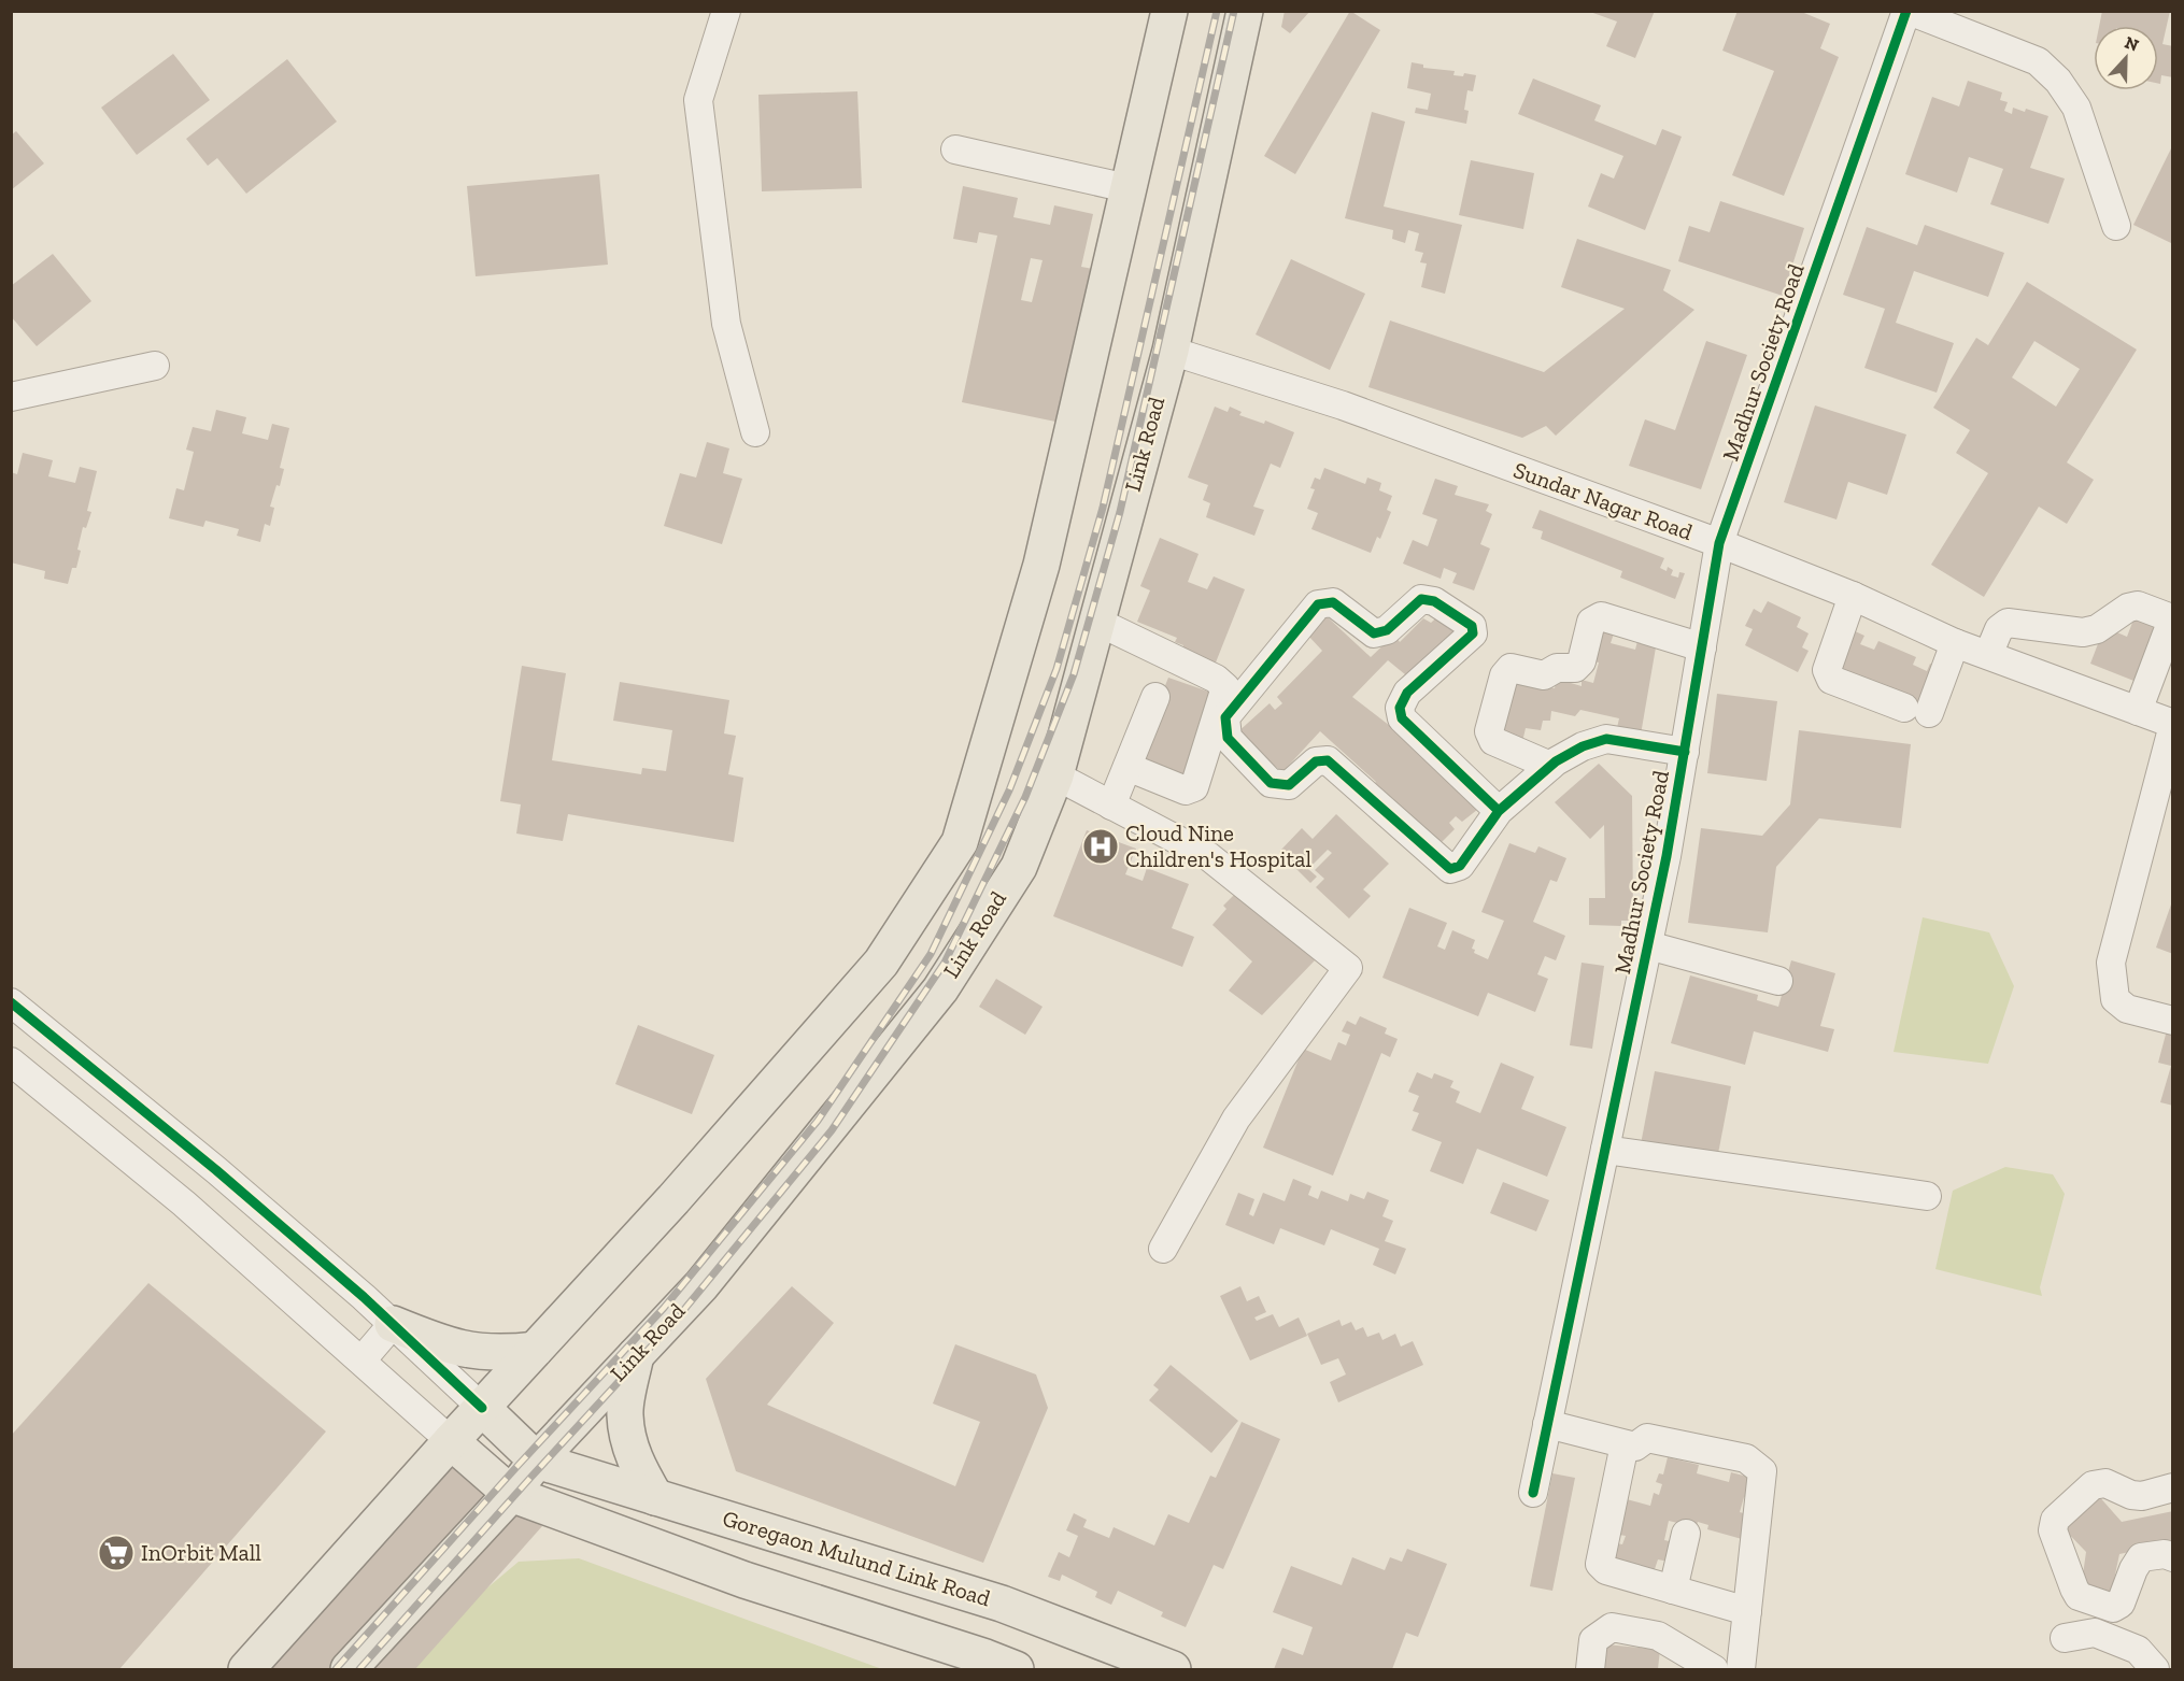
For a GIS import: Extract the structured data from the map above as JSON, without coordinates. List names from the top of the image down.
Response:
{
  "streets": {
    "main road": ["Link Road", "Goregaon Mulund Link Road"],
    "street": ["Madhur Society Road", "Sundar Nagar Road"]
  },
  "crossings": [
    ["Madhur Society Road", "Sundar Nagar Road"],
    ["Link Road", "Sundar Nagar Road"],
    ["Link Road", "Goregaon Mulund Link Road"]
  ],
  "places": {
    "hospital": ["Cloud Nine Children's Hospital"],
    "supermarket": ["InOrbit Mall"]
  },
  "north": "top"
}
